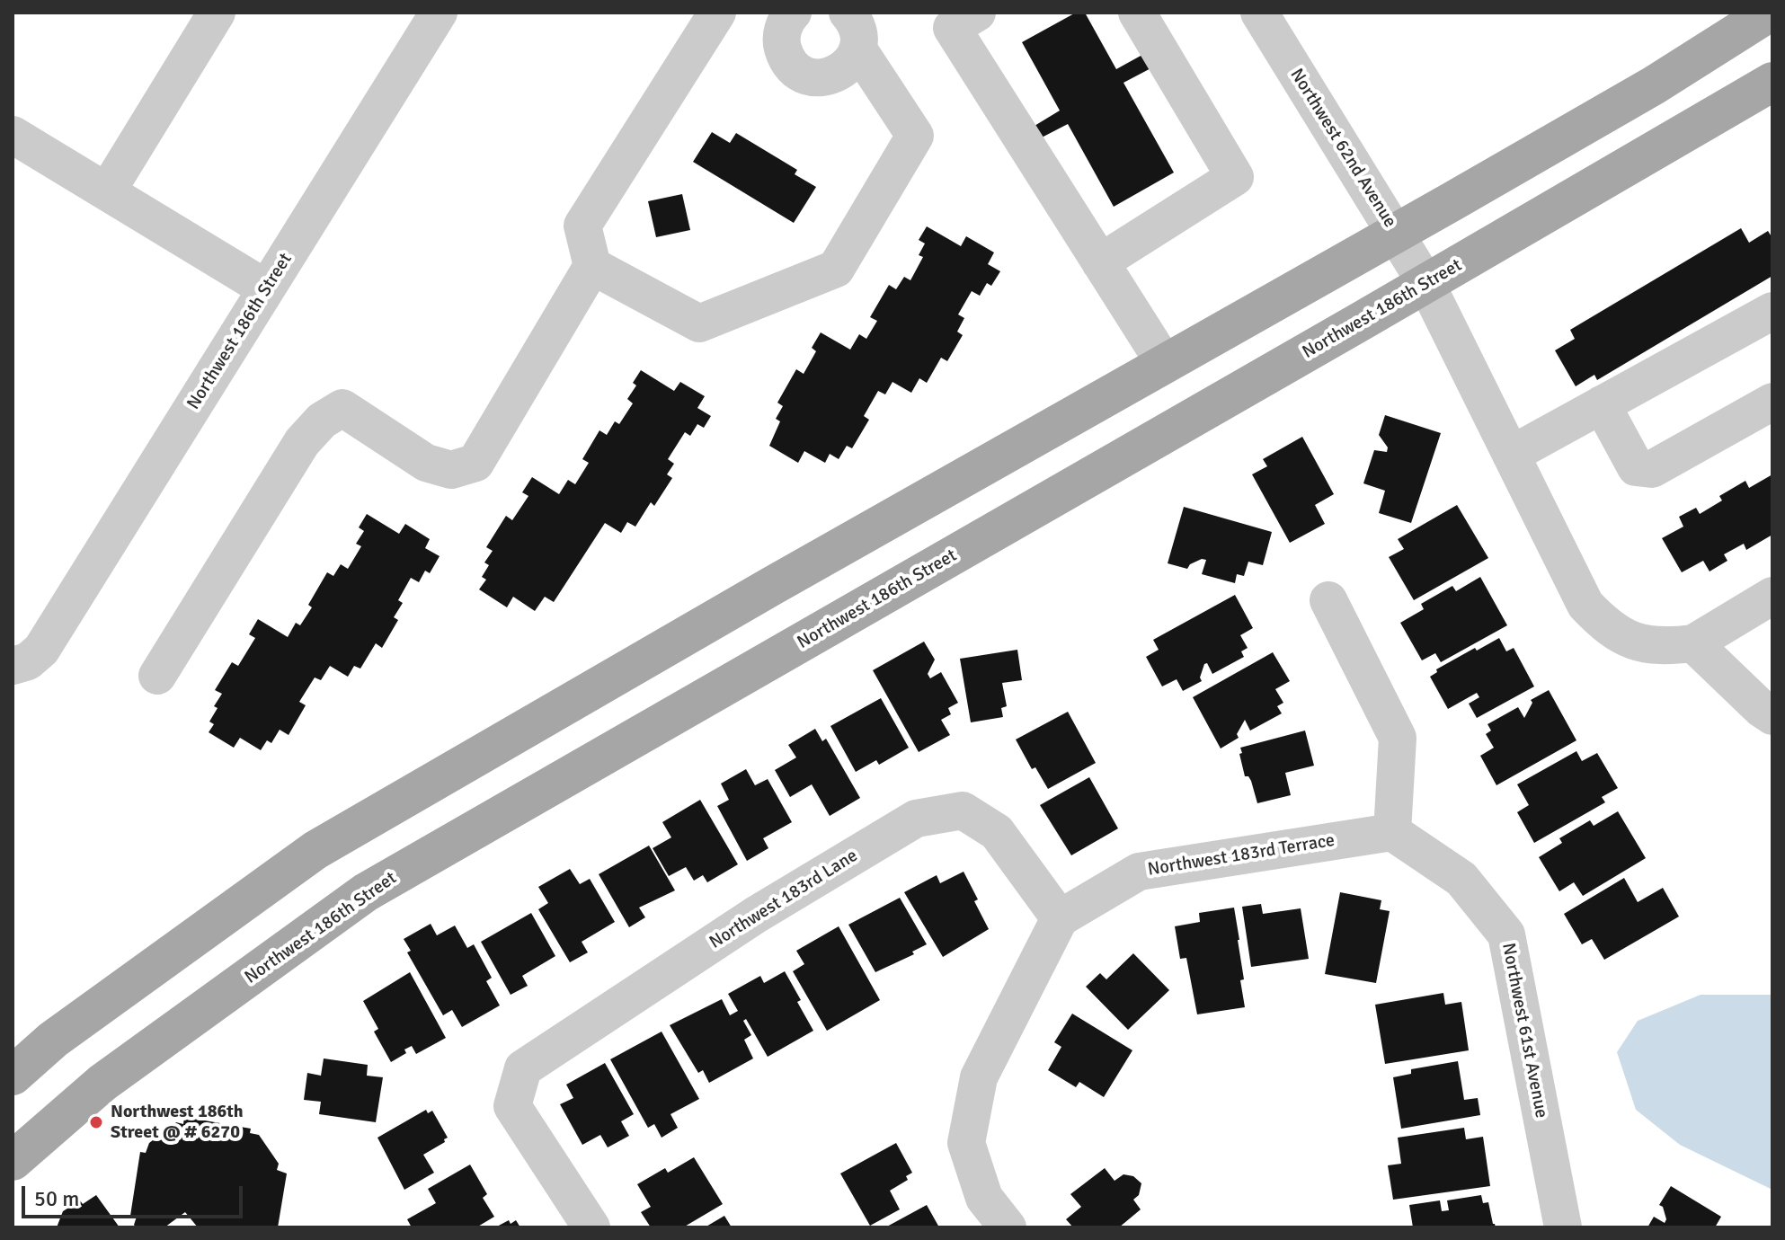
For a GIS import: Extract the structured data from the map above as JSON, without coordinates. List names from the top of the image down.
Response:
{
  "streets": {
    "main road": ["Northwest 186th Street"],
    "street": [
      "Northwest 62nd Avenue",
      "Northwest 183rd Terrace",
      "Northwest 183rd Lane",
      "Northwest 61st Avenue"
    ]
  },
  "crossings": [
    ["Northwest 62nd Avenue", "Northwest 186th Street"],
    ["Northwest 183rd Terrace", "Northwest 183rd Lane"],
    ["Northwest 183rd Terrace", "Northwest 61st Avenue"]
  ],
  "places": ["Northwest 186th Street @ # 6270"],
  "scale_bar": "50 m"
}
